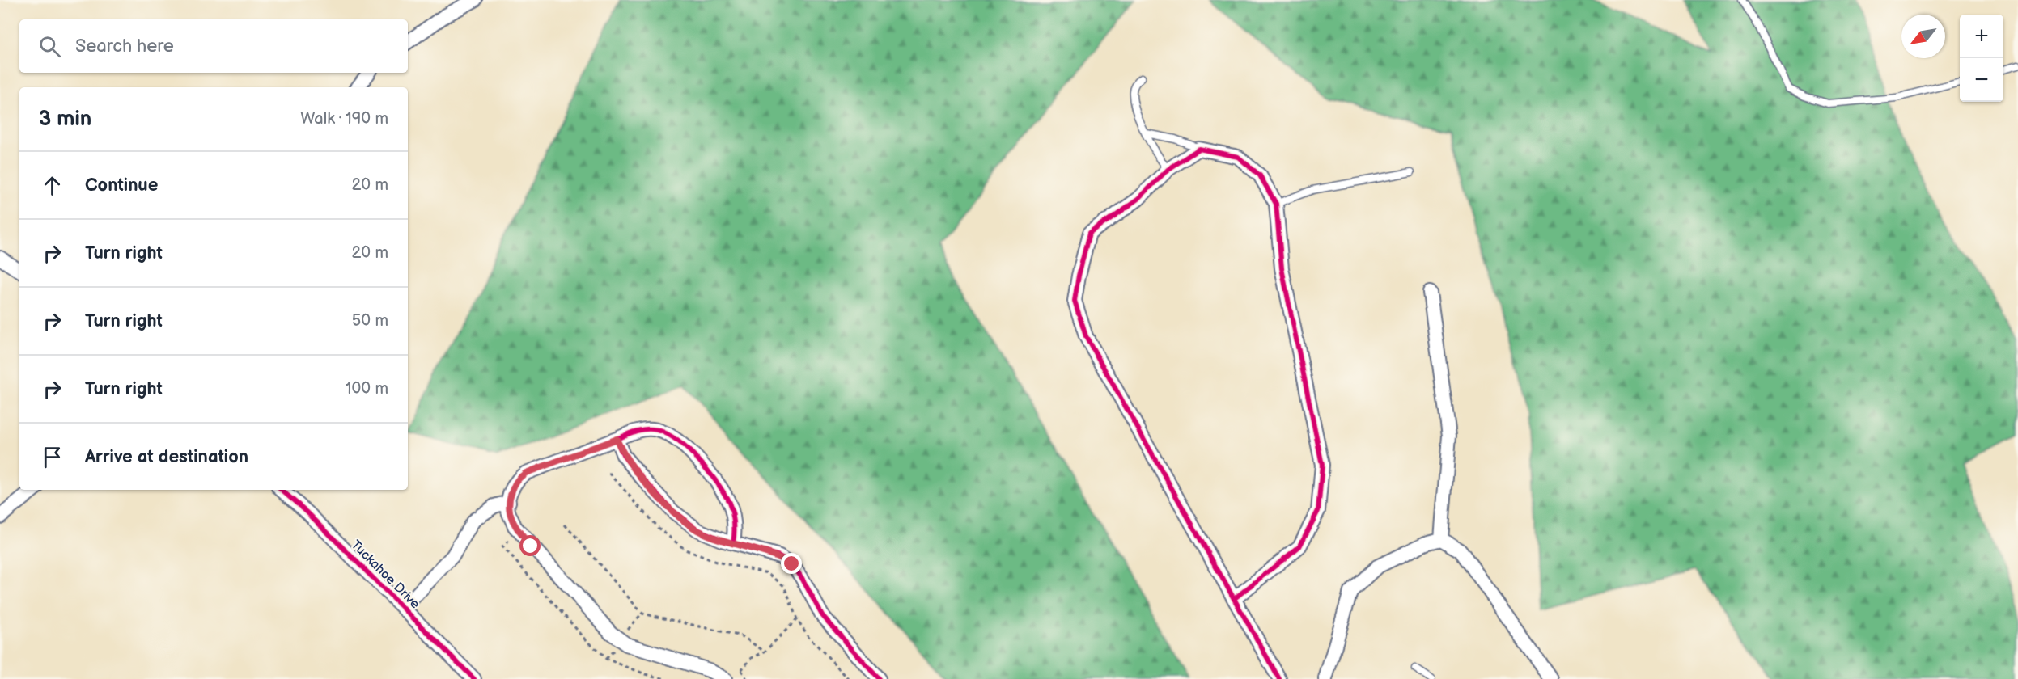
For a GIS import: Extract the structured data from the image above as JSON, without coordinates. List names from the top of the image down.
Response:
{
  "streets": {
    "street": ["Tuckahoe Drive"]
  },
  "north": "bottom left",
  "page": {
    "map_buttons": ["+", "−"],
    "search": "Search here",
    "heading": ["3 min", "Walk · 190 m"],
    "list": [
      ["Continue", "20 m"],
      ["Turn right", "20 m"],
      ["Turn right", "50 m"],
      ["Turn right", "100 m"],
      "Arrive at destination"
    ]
  }
}
